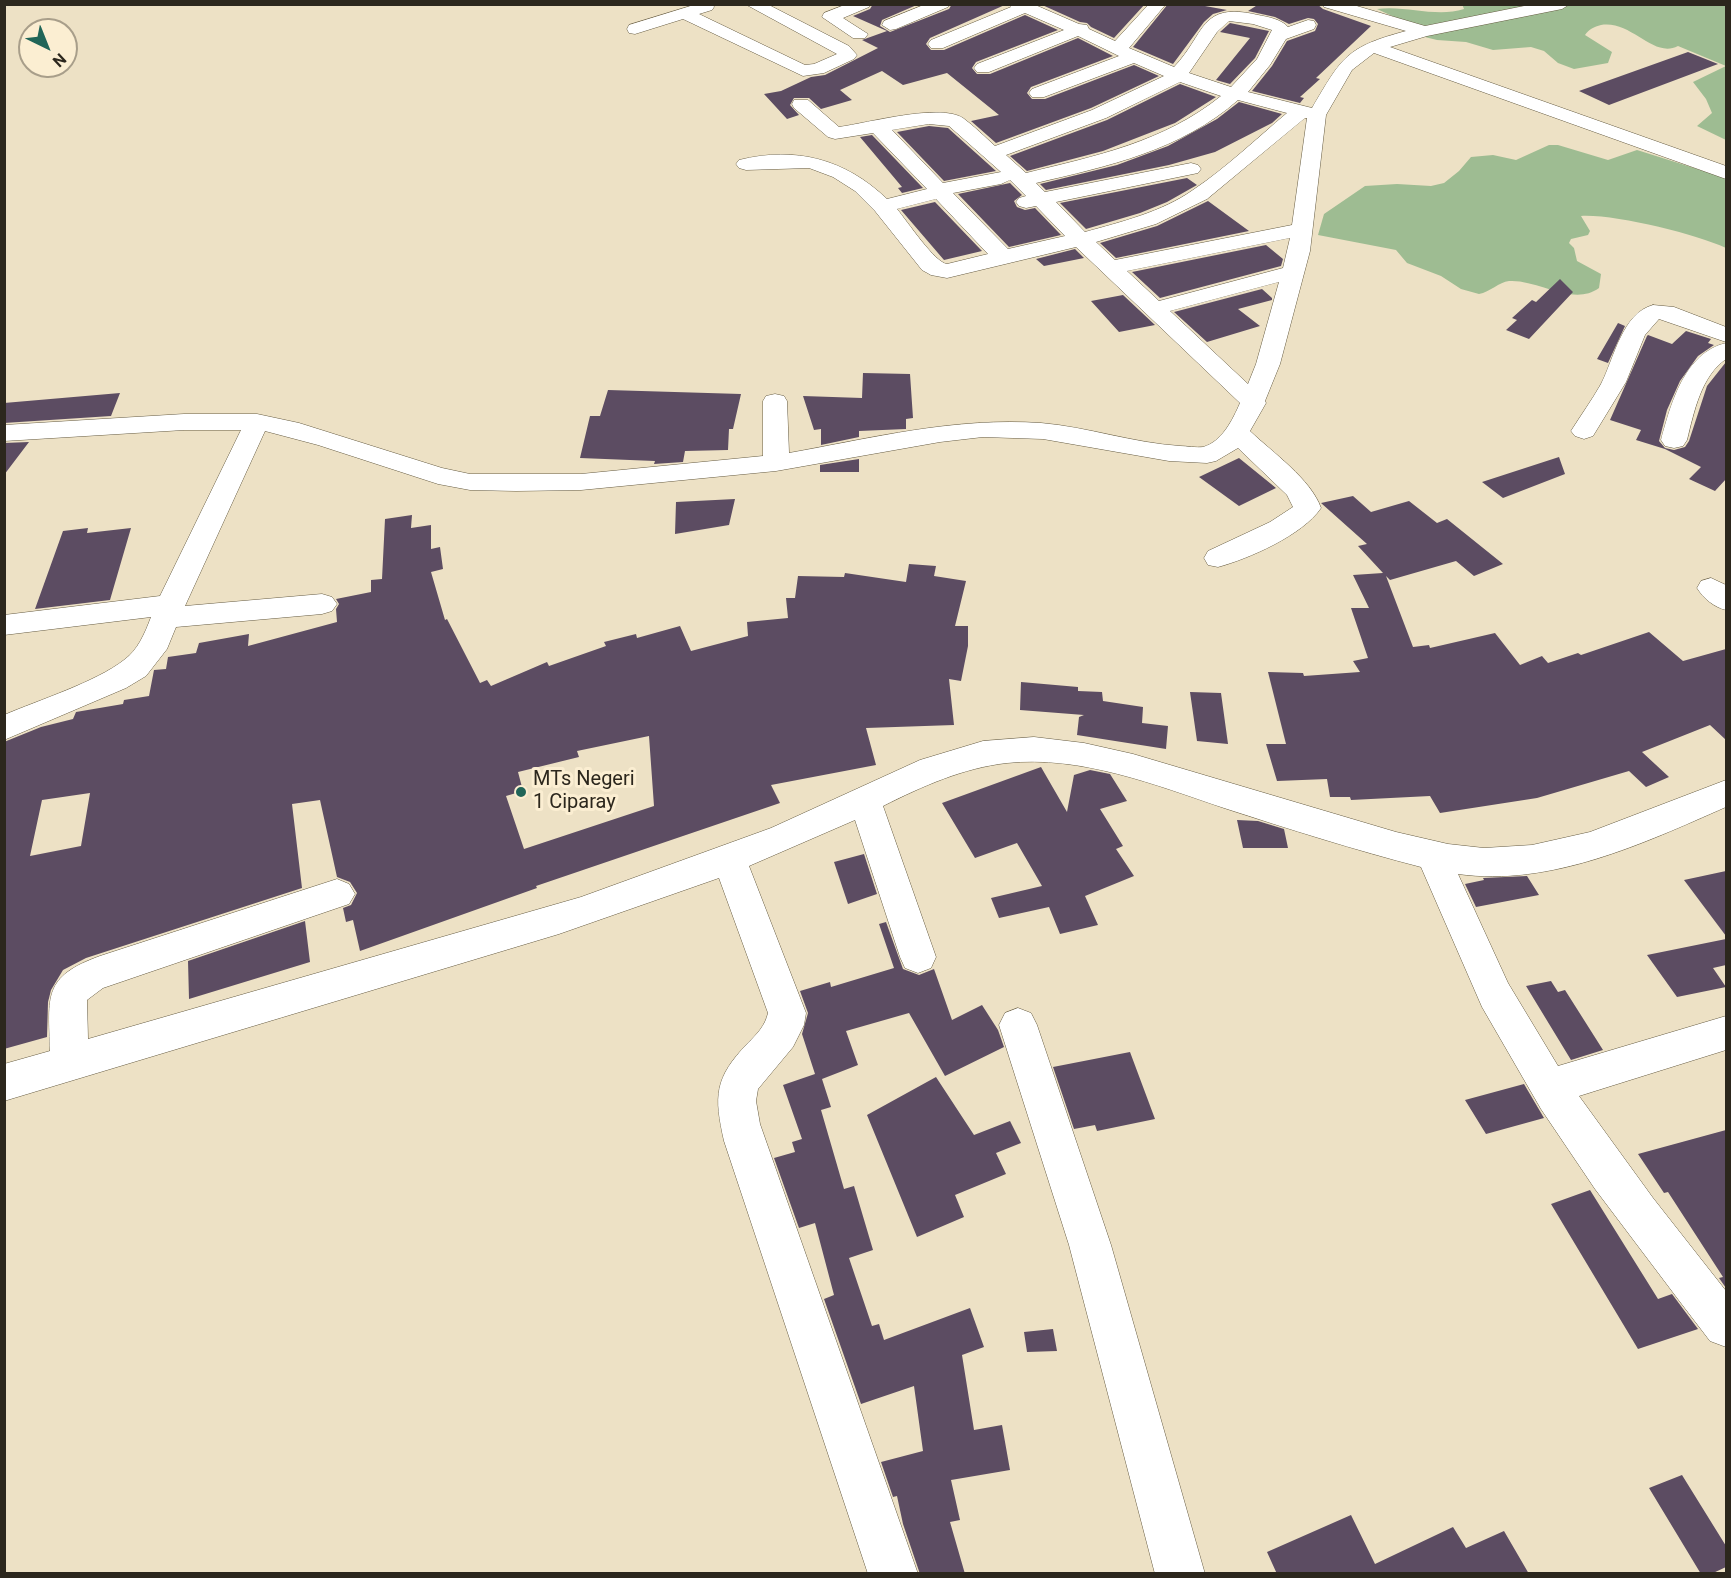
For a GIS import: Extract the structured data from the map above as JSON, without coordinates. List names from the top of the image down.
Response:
{
  "places": ["MTs Negeri 1 Ciparay"],
  "north": "bottom right"
}
